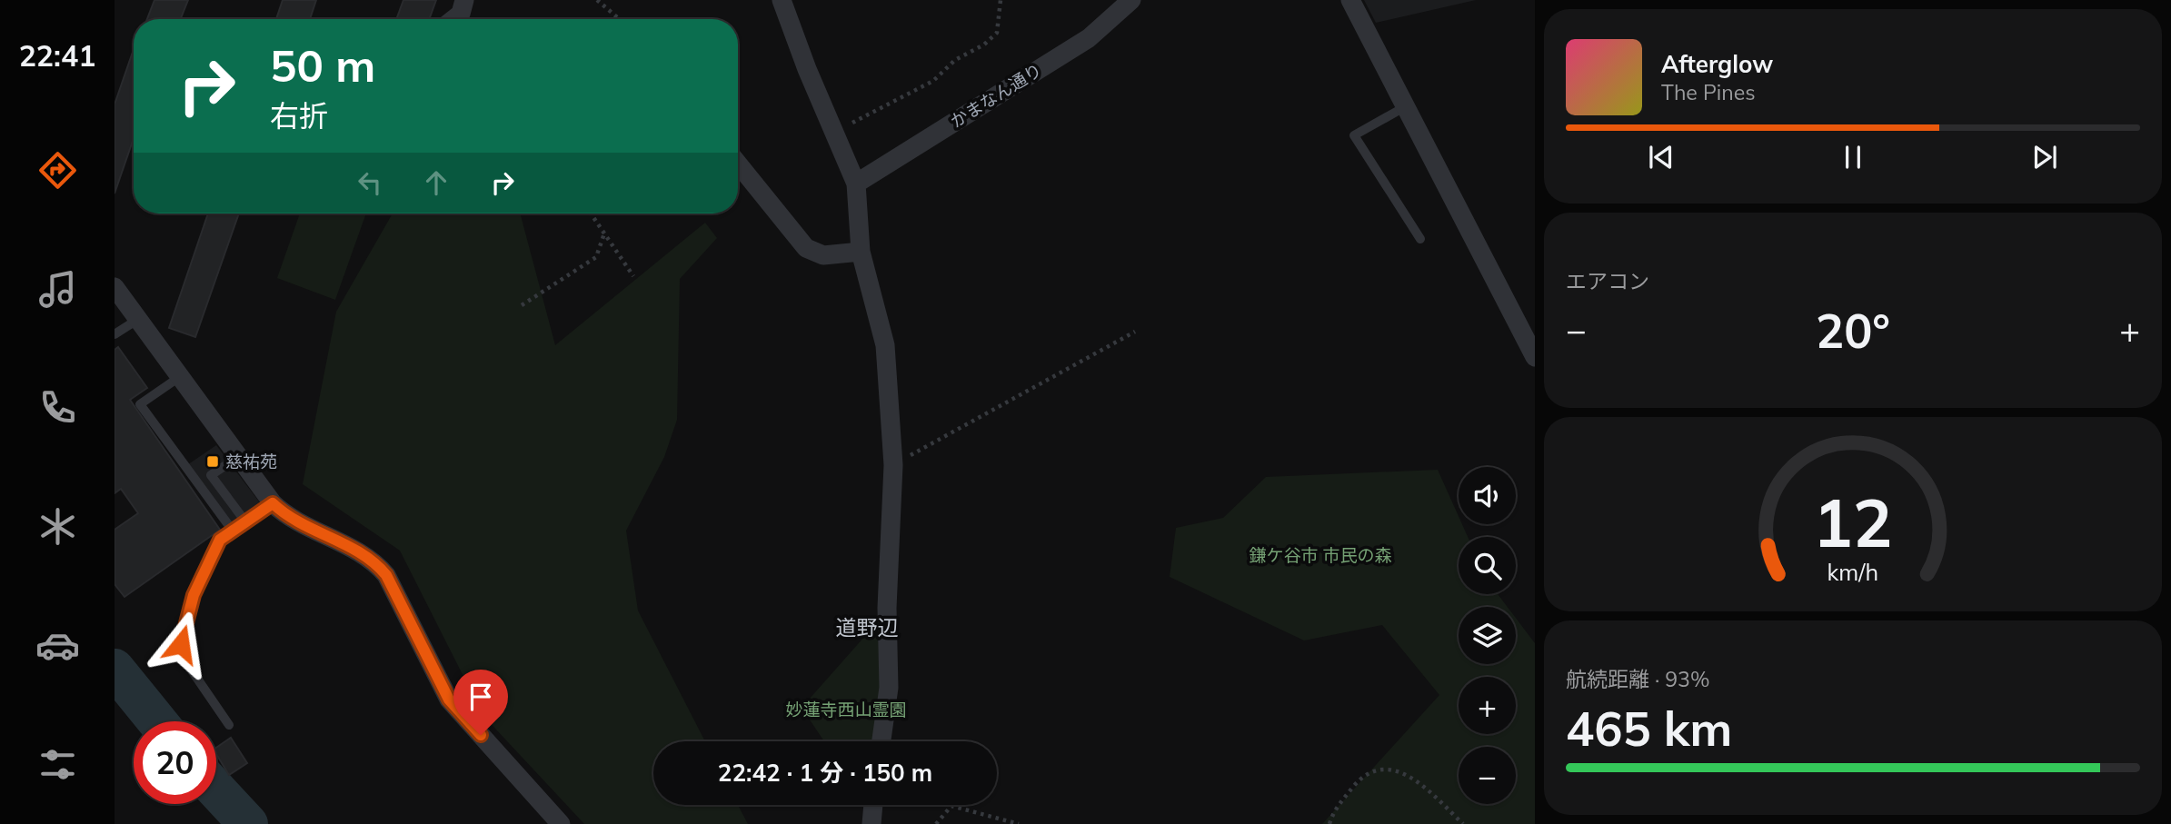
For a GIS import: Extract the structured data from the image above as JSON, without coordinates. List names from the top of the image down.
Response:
{
  "streets": {
    "street": ["かまなん通り"]
  },
  "districts": ["道野辺"],
  "parks": ["鎌ケ谷市 市民の森", "妙蓮寺西山霊園"],
  "places": {
    "transit": ["慈祐苑"]
  },
  "page": {
    "tabs": "22:41",
    "turn": ["50 m", "右折"],
    "song": ["Afterglow", "The Pines"],
    "tile": [
      "エアコン",
      ["航続距離 · 93%", "465 km"]
    ],
    "heat": ["−", "20°", "+"],
    "map_buttons": ["+", "−"],
    "limit": "20",
    "trip": "22:42 · 1 分 · 150 m",
    "gauge": ["12", "km/h"]
  }
}
